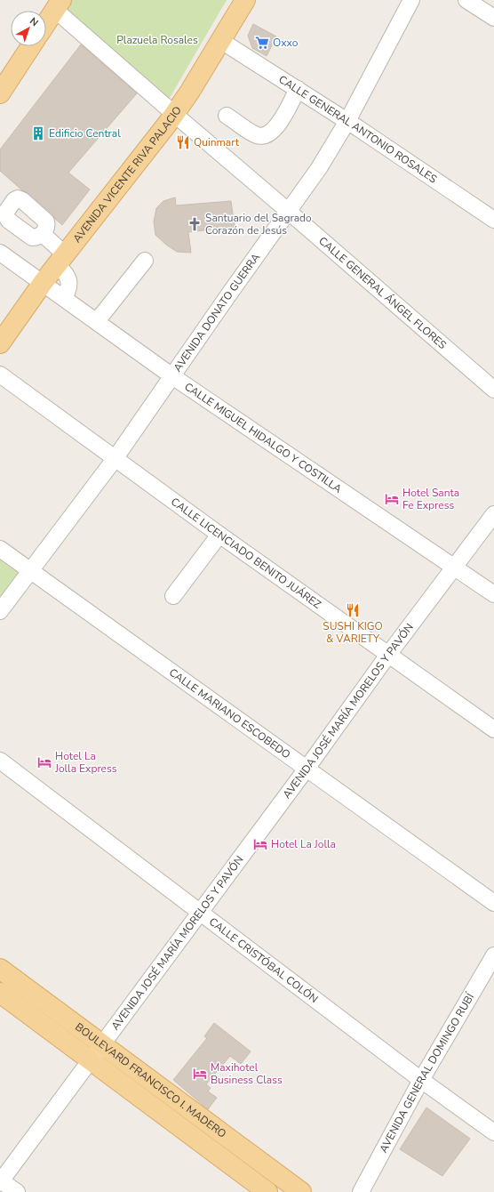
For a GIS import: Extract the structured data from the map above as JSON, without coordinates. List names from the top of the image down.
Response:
{
  "streets": {
    "main road": ["AVENIDA VICENTE RIVA PALACIO", "BOULEVARD FRANCISCO I. MADERO"],
    "street": [
      "CALLE GENERAL ANTONIO ROSALES",
      "CALLE GENERAL ÁNGEL FLORES",
      "AVENIDA DONATO GUERRA",
      "CALLE MIGUEL HIDALGO Y COSTILLA",
      "CALLE LICENCIADO BENITO JUÁREZ",
      "AVENIDA JOSÉ MARÍA MORELOS Y PAVÓN",
      "CALLE MARIANO ESCOBEDO",
      "CALLE CRISTÓBAL COLÓN",
      "AVENIDA GENERAL DOMINGO RUBÍ"
    ]
  },
  "crossings": [
    ["CALLE GENERAL ANTONIO ROSALES", "AVENIDA VICENTE RIVA PALACIO"],
    ["CALLE GENERAL ANTONIO ROSALES", "AVENIDA DONATO GUERRA"],
    ["AVENIDA VICENTE RIVA PALACIO", "CALLE GENERAL ÁNGEL FLORES"],
    ["AVENIDA VICENTE RIVA PALACIO", "CALLE MIGUEL HIDALGO Y COSTILLA"],
    ["CALLE GENERAL ÁNGEL FLORES", "AVENIDA DONATO GUERRA"],
    ["AVENIDA DONATO GUERRA", "CALLE MIGUEL HIDALGO Y COSTILLA"],
    ["AVENIDA DONATO GUERRA", "CALLE LICENCIADO BENITO JUÁREZ"],
    ["AVENIDA DONATO GUERRA", "CALLE MARIANO ESCOBEDO"],
    ["CALLE MIGUEL HIDALGO Y COSTILLA", "AVENIDA JOSÉ MARÍA MORELOS Y PAVÓN"],
    ["CALLE LICENCIADO BENITO JUÁREZ", "AVENIDA JOSÉ MARÍA MORELOS Y PAVÓN"],
    ["AVENIDA JOSÉ MARÍA MORELOS Y PAVÓN", "CALLE MARIANO ESCOBEDO"],
    ["AVENIDA JOSÉ MARÍA MORELOS Y PAVÓN", "CALLE CRISTÓBAL COLÓN"],
    ["AVENIDA JOSÉ MARÍA MORELOS Y PAVÓN", "BOULEVARD FRANCISCO I. MADERO"],
    ["CALLE CRISTÓBAL COLÓN", "AVENIDA GENERAL DOMINGO RUBÍ"]
  ],
  "parks": ["Plazuela Rosales"],
  "places": {
    "supermarket": ["Oxxo"],
    "building": ["Edificio Central"],
    "restaurant": ["Quinmart", "SUSHI KIGO & VARIETY"],
    "church": ["Santuario del Sagrado Corazón de Jesús"],
    "hotel": [
      "Hotel Santa Fe Express",
      "Hotel La Jolla Express",
      "Hotel La Jolla",
      "Maxihotel Business Class"
    ]
  },
  "north": "top right"
}
